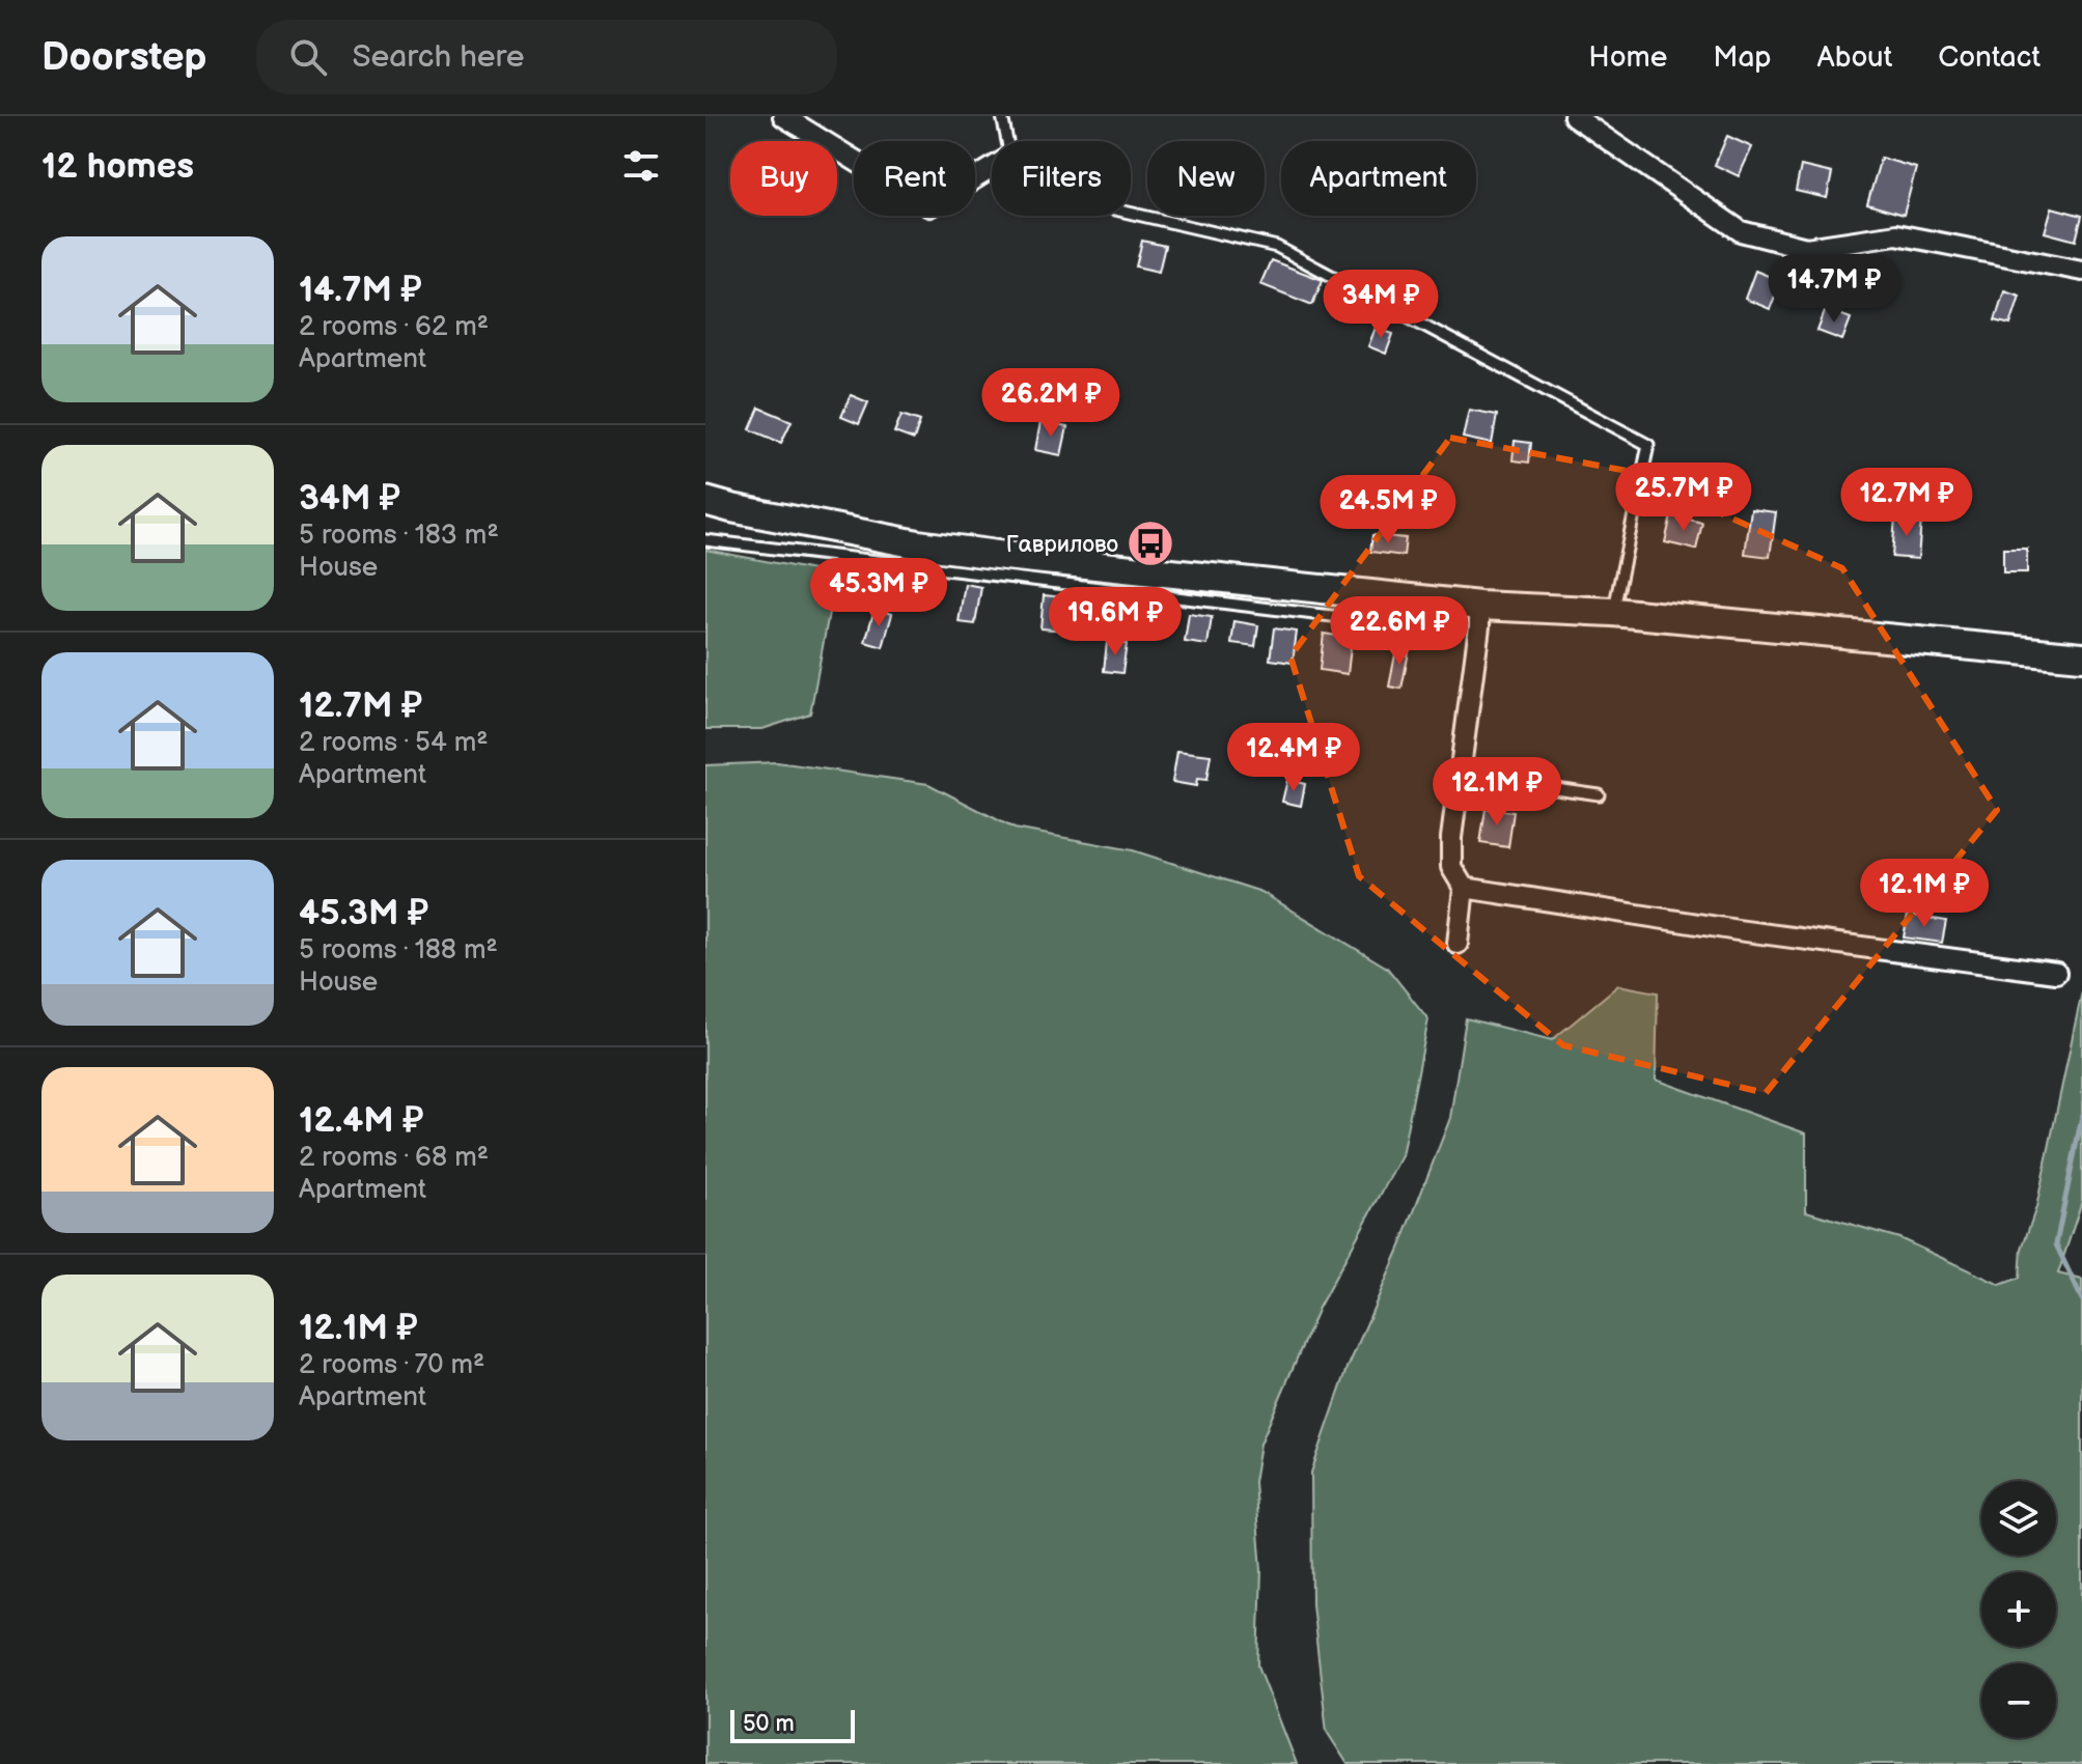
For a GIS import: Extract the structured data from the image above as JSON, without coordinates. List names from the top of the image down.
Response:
{
  "places": {
    "bus stop": ["Гаврилово"]
  },
  "scale_bar": "50 m",
  "page": {
    "header": "Doorstep",
    "search": "Search here",
    "nav": [
      "Home",
      "Map",
      "About",
      "Contact"
    ],
    "heading": "12 homes",
    "chip": [
      "Buy",
      "Rent",
      "Filters",
      "New",
      "Apartment"
    ],
    "list": [
      {
        "name": "14.7M ₽",
        "note": "2 rooms · 62 m² · Apartment"
      },
      {
        "name": "34M ₽",
        "note": "5 rooms · 183 m² · House"
      },
      {
        "name": "12.7M ₽",
        "note": "2 rooms · 54 m² · Apartment"
      },
      {
        "name": "45.3M ₽",
        "note": "5 rooms · 188 m² · House"
      },
      {
        "name": "12.4M ₽",
        "note": "2 rooms · 68 m² · Apartment"
      },
      {
        "name": "12.1M ₽",
        "note": "2 rooms · 70 m² · Apartment"
      }
    ],
    "price": [
      "14.7M ₽",
      "34M ₽",
      "26.2M ₽",
      "25.7M ₽",
      "12.7M ₽",
      "24.5M ₽",
      "45.3M ₽",
      "19.6M ₽",
      "22.6M ₽",
      "12.4M ₽",
      "12.1M ₽",
      "12.1M ₽"
    ],
    "map_buttons": ["+", "−"],
    "scale": "50 m"
  }
}
